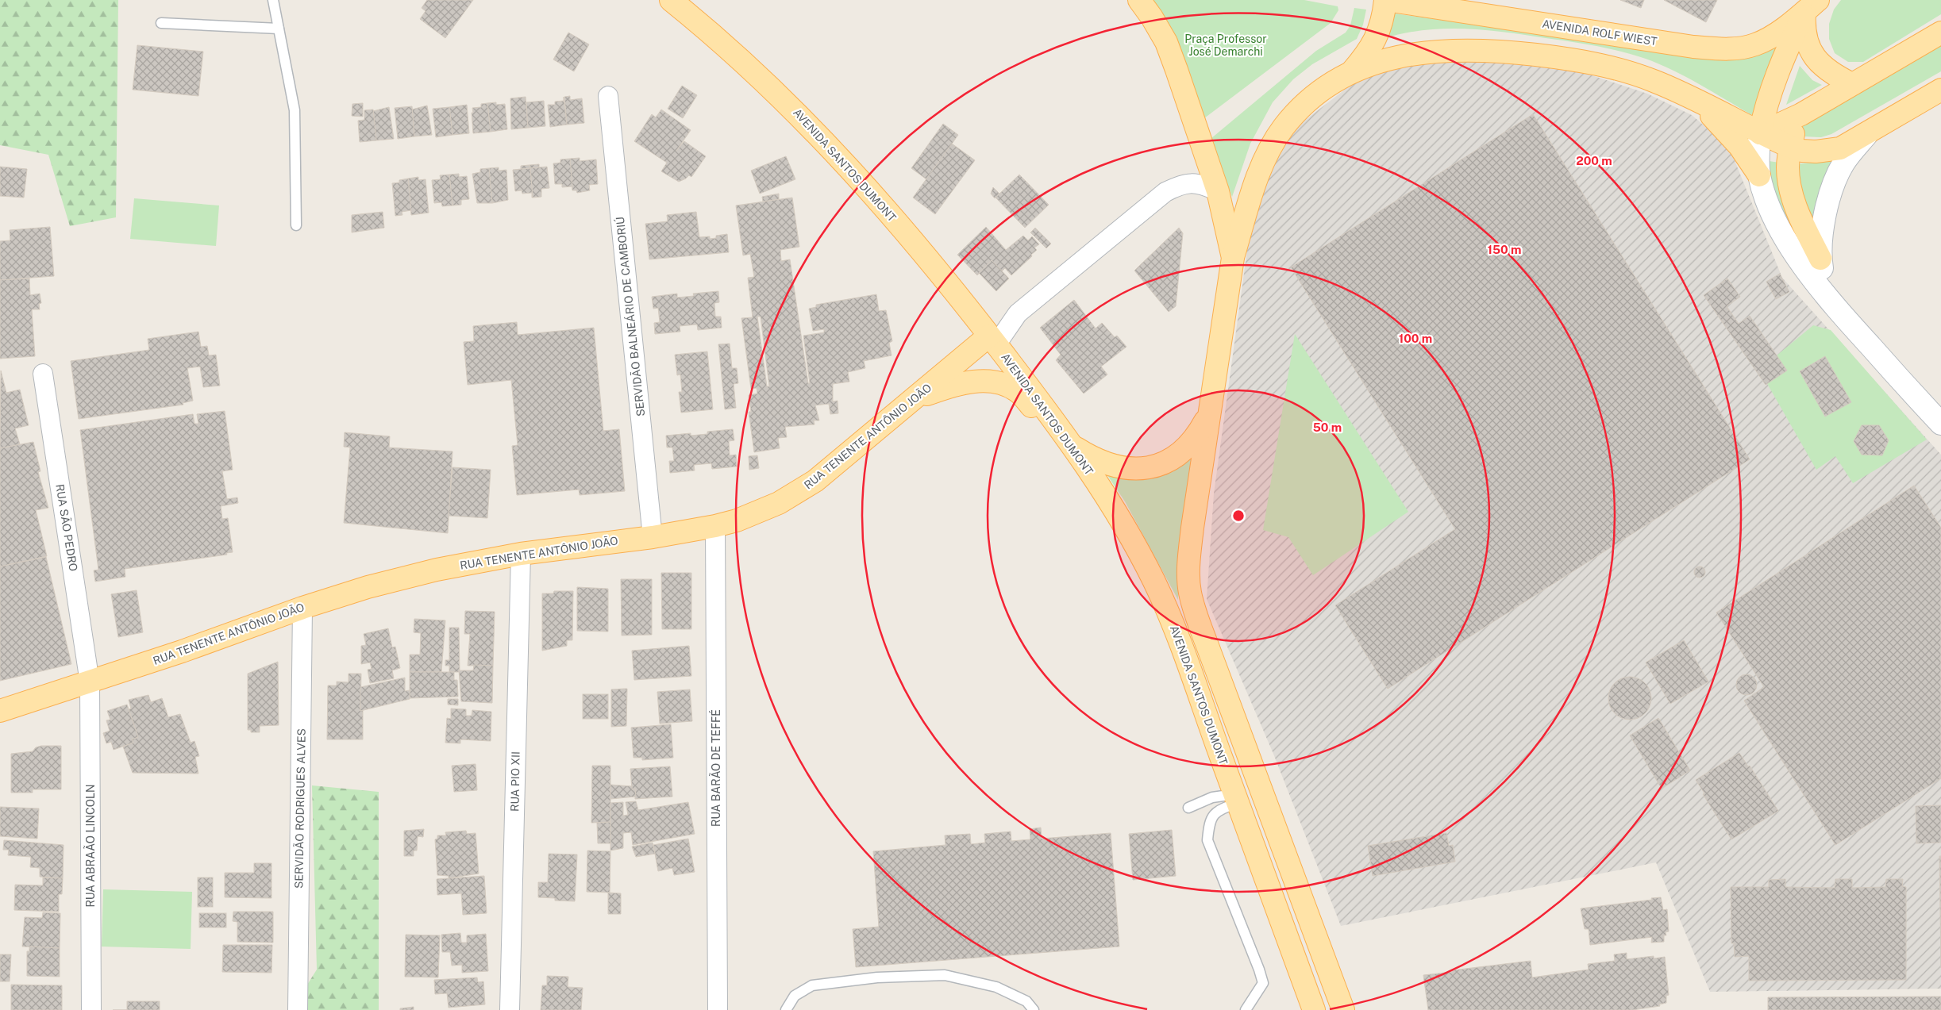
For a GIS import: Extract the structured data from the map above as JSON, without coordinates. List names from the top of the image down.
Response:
{
  "streets": {
    "main road": ["AVENIDA ROLF WIEST", "AVENIDA SANTOS DUMONT", "RUA TENENTE ANTÔNIO JOÃO"],
    "street": [
      "SERVIDÃO BALNEÁRIO DE CAMBORIÚ",
      "RUA SÃO PEDRO",
      "RUA BARÃO DE TEFFÉ",
      "RUA PIO XII",
      "SERVIDÃO RODRIGUES ALVES",
      "RUA ABRAÃO LINCOLN"
    ]
  },
  "crossings": [
    ["AVENIDA SANTOS DUMONT", "RUA TENENTE ANTÔNIO JOÃO"],
    ["SERVIDÃO BALNEÁRIO DE CAMBORIÚ", "RUA TENENTE ANTÔNIO JOÃO"],
    ["RUA TENENTE ANTÔNIO JOÃO", "RUA SÃO PEDRO"],
    ["RUA TENENTE ANTÔNIO JOÃO", "RUA BARÃO DE TEFFÉ"],
    ["RUA TENENTE ANTÔNIO JOÃO", "RUA PIO XII"],
    ["RUA TENENTE ANTÔNIO JOÃO", "SERVIDÃO RODRIGUES ALVES"],
    ["RUA TENENTE ANTÔNIO JOÃO", "RUA ABRAÃO LINCOLN"],
    ["RUA SÃO PEDRO", "RUA ABRAÃO LINCOLN"]
  ],
  "parks": ["Praça Professor José Demarchi"],
  "rings": [
    "200 m",
    "150 m",
    "100 m",
    "50 m"
  ]
}
